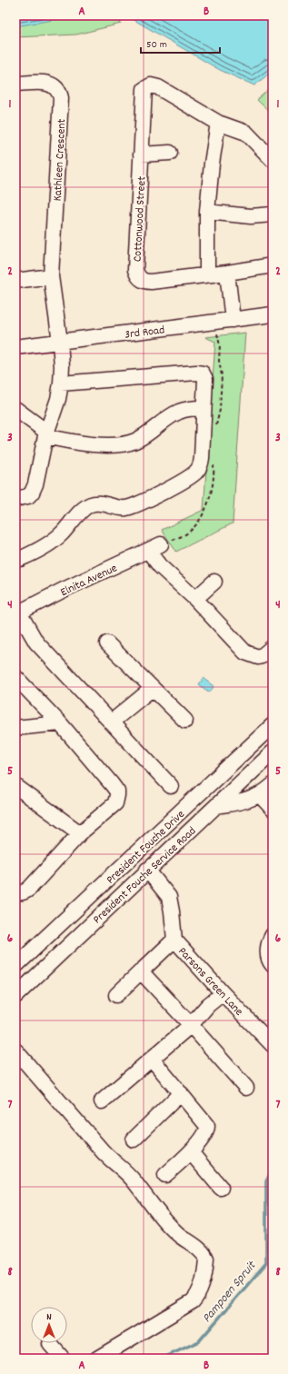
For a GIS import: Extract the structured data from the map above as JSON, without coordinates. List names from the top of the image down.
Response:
{
  "streets": {
    "street": [
      "Kathleen Crescent",
      "Cottonwood Street",
      "3rd Road",
      "Elnita Avenue",
      "President Fouche Drive",
      "President Fouche Service Road",
      "Parsons Green Lane"
    ]
  },
  "crossings": [
    ["Kathleen Crescent", "3rd Road"],
    ["President Fouche Service Road", "Parsons Green Lane"]
  ],
  "water": ["Pampoen Spruit"],
  "scale_bar": "50 m",
  "north": "top",
  "grid": {
    "columns": ["A", "B"],
    "rows": [
      "1",
      "2",
      "3",
      "4",
      "5",
      "6",
      "7",
      "8"
    ]
  }
}
